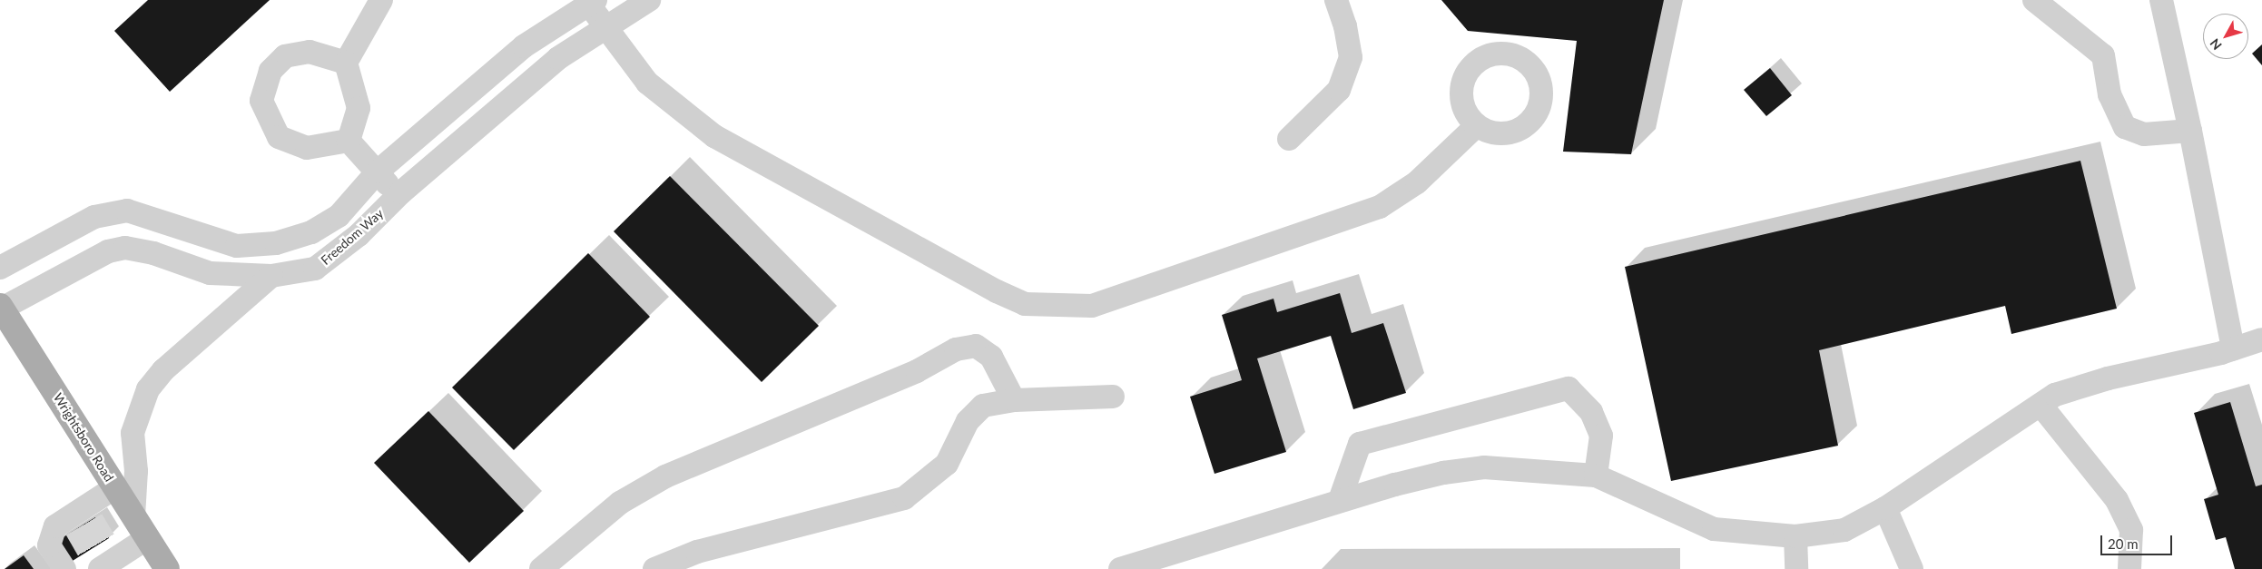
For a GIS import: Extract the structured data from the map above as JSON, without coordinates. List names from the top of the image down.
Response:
{
  "streets": {
    "main road": ["Wrightsboro Road"],
    "street": ["Freedom Way"]
  },
  "crossings": [
    ["Freedom Way", "Wrightsboro Road"]
  ],
  "scale_bar": "20 m",
  "north": "bottom left"
}
